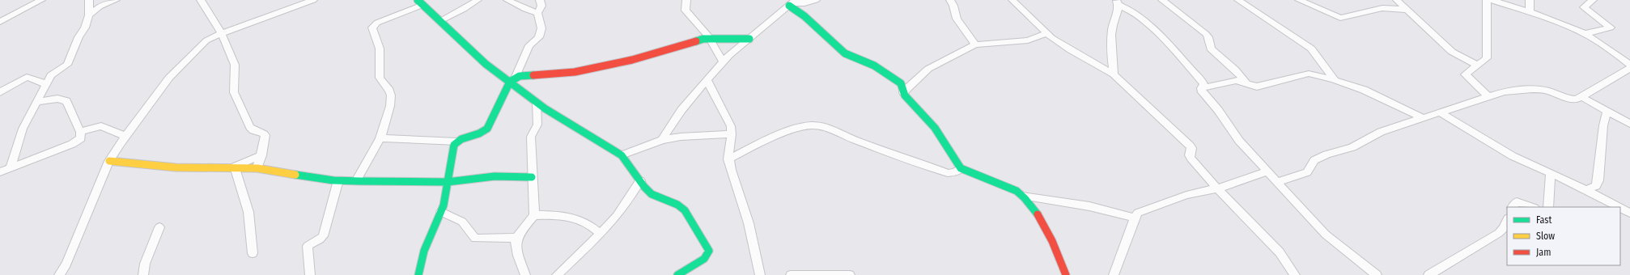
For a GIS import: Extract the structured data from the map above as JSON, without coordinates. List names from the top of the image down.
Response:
{
  "legend": ["Fast", "Slow", "Jam"]
}
